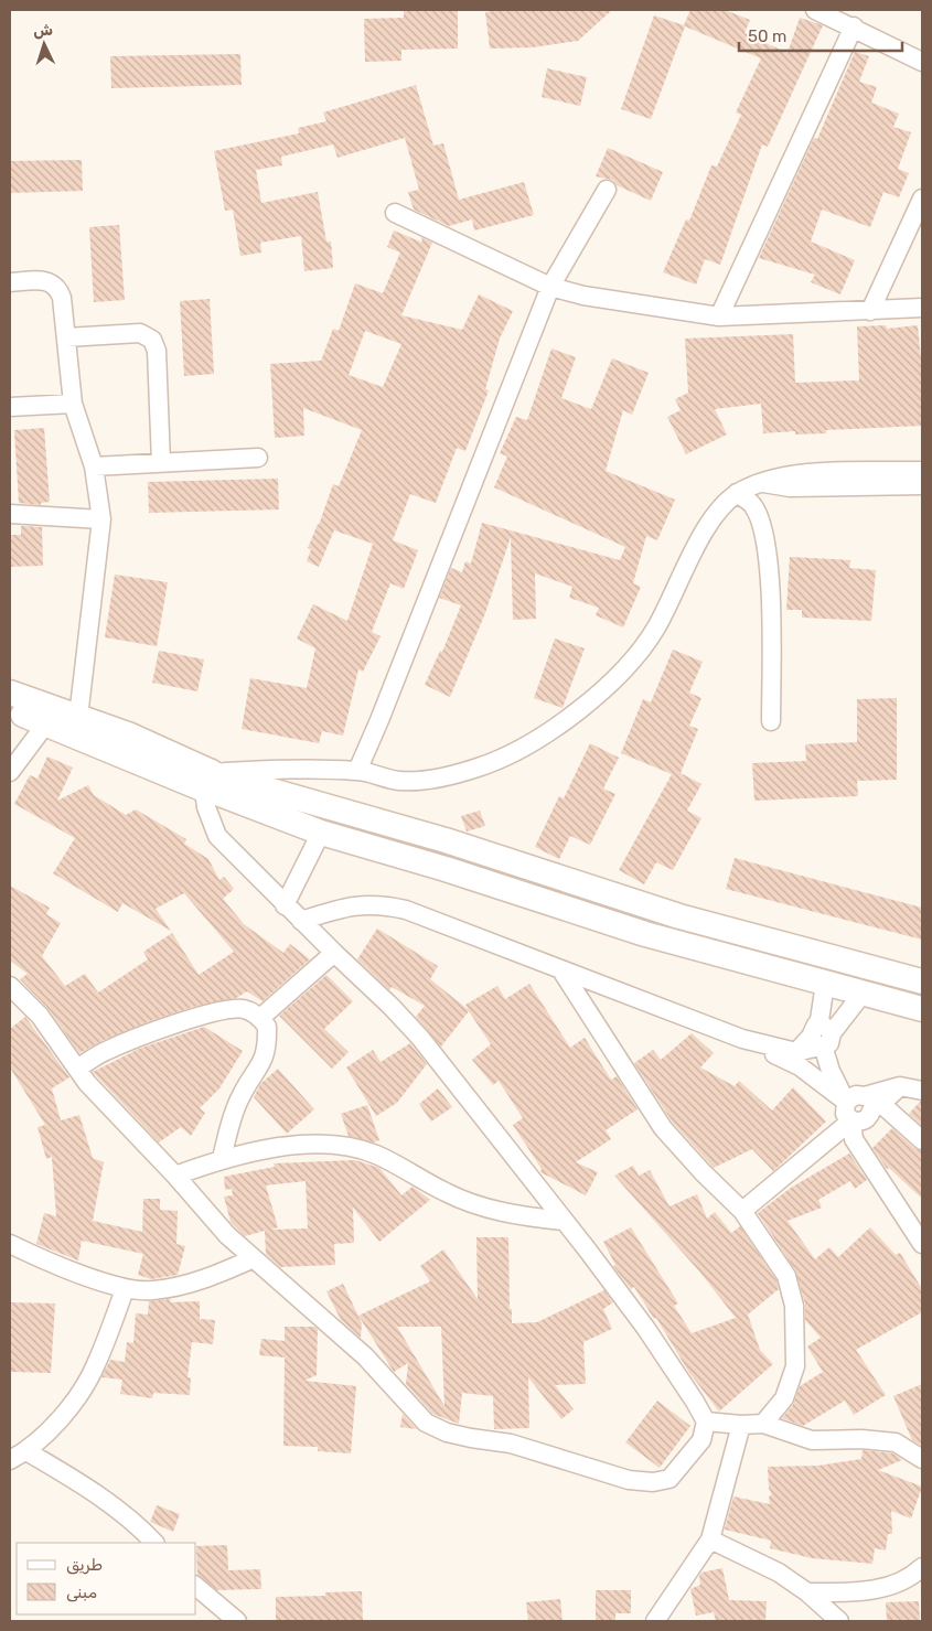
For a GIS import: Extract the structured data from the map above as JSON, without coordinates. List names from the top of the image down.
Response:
{
  "legend": ["طريق", "مبنى"],
  "scale_bar": "50 m",
  "north": "top"
}
